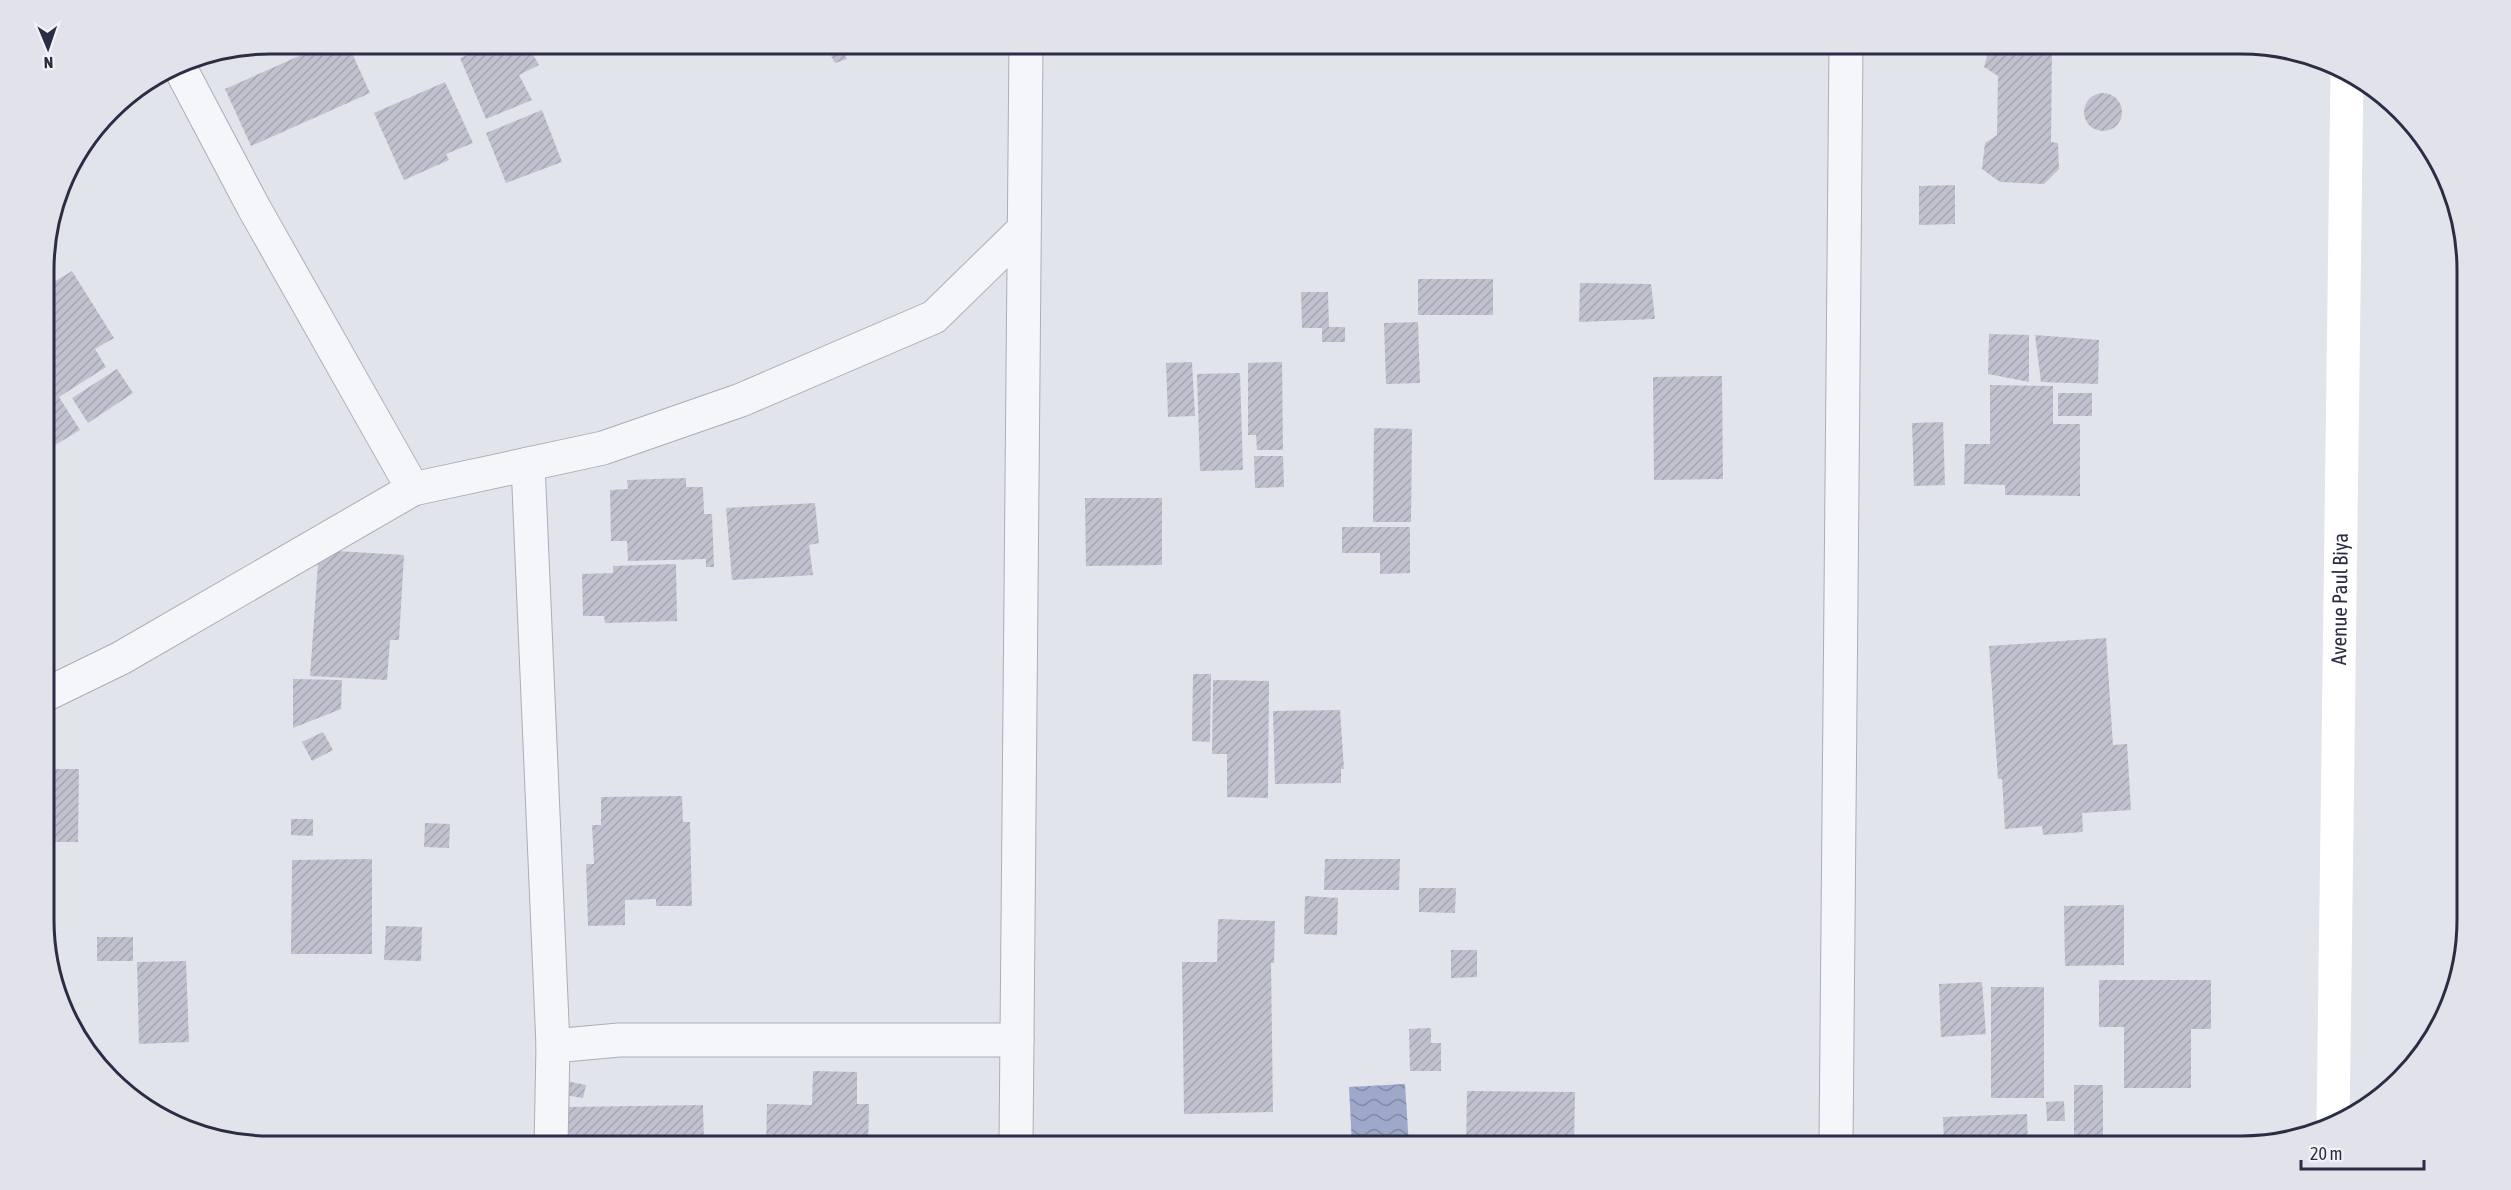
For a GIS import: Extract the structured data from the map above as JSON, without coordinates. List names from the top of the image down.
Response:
{
  "streets": {
    "main road": ["Avenue Paul Biya"]
  },
  "scale_bar": "20 m",
  "north": "bottom"
}
